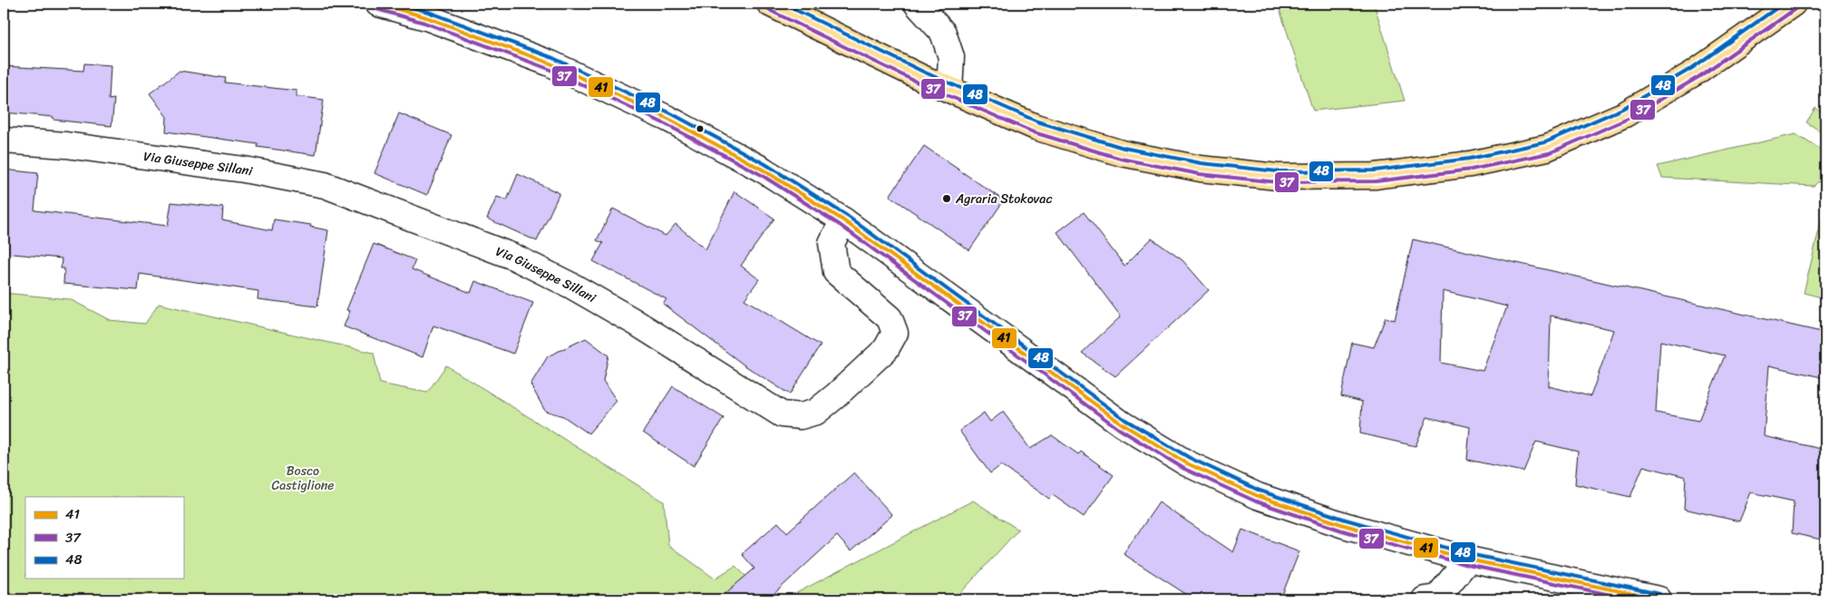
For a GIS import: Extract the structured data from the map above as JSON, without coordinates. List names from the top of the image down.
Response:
{
  "streets": {
    "street": ["Via Giuseppe Sillani"]
  },
  "parks": ["Bosco Castiglione"],
  "places": ["Agraria Stokovac"],
  "lines": ["transit line 41", "transit line 48", "transit line 37"],
  "legend": ["41", "37", "48"]
}
